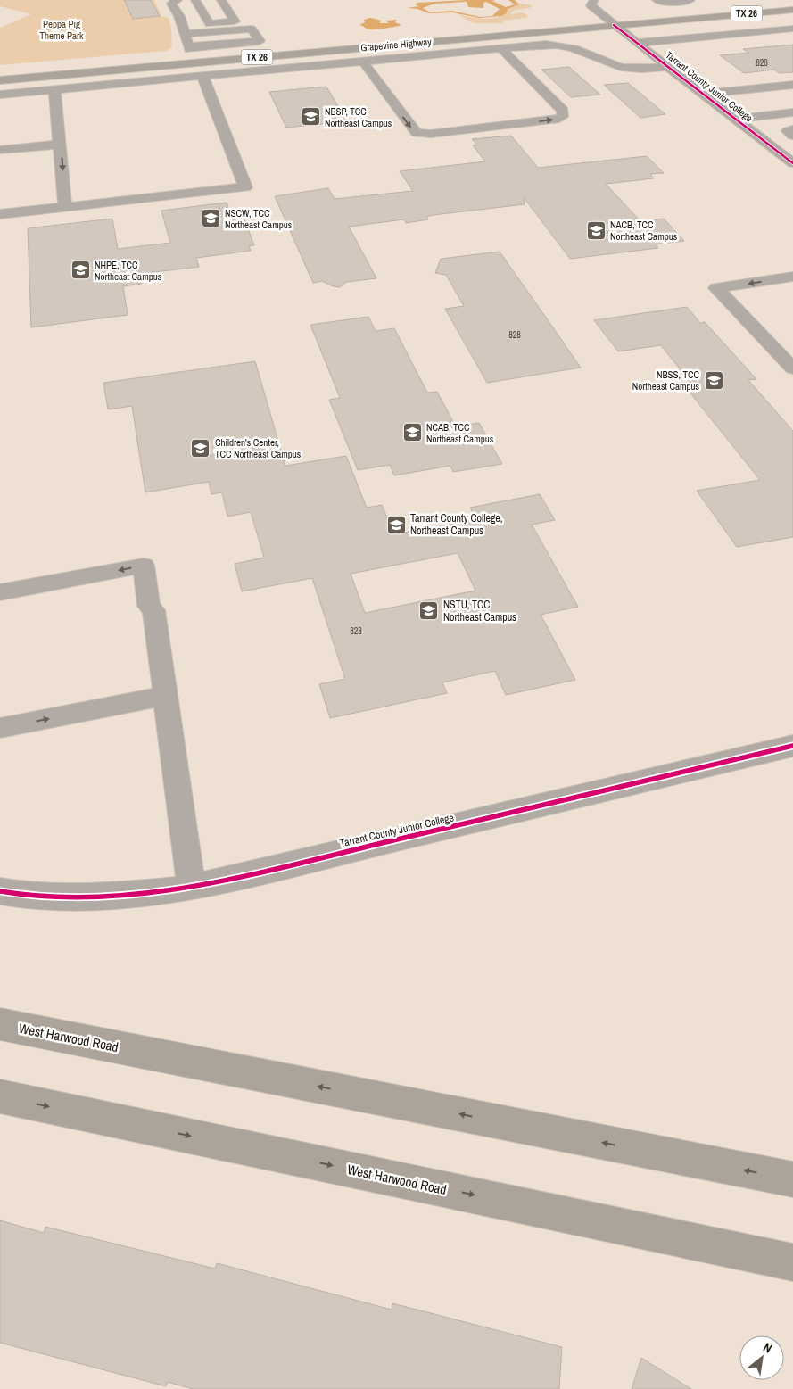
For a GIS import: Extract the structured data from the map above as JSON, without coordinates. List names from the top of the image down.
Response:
{
  "streets": {
    "main road": ["TX 26", "Grapevine Highway", "West Harwood Road"],
    "street": ["Tarrant County Junior College"]
  },
  "crossings": [
    ["Grapevine Highway", "Tarrant County Junior College"]
  ],
  "parks": ["Peppa Pig Theme Park"],
  "places": {
    "school or university": [
      "NBSP, TCC Northeast Campus",
      "NSCW, TCC Northeast Campus",
      "NACB, TCC Northeast Campus",
      "NHPE, TCC Northeast Campus",
      "NBSS, TCC Northeast Campus",
      "NCAB, TCC Northeast Campus",
      "Children's Center, TCC Northeast Campus",
      "Tarrant County College, Northeast Campus",
      "NSTU, TCC Northeast Campus"
    ]
  },
  "house_numbers": ["828", "828", "828"],
  "north": "top right"
}
